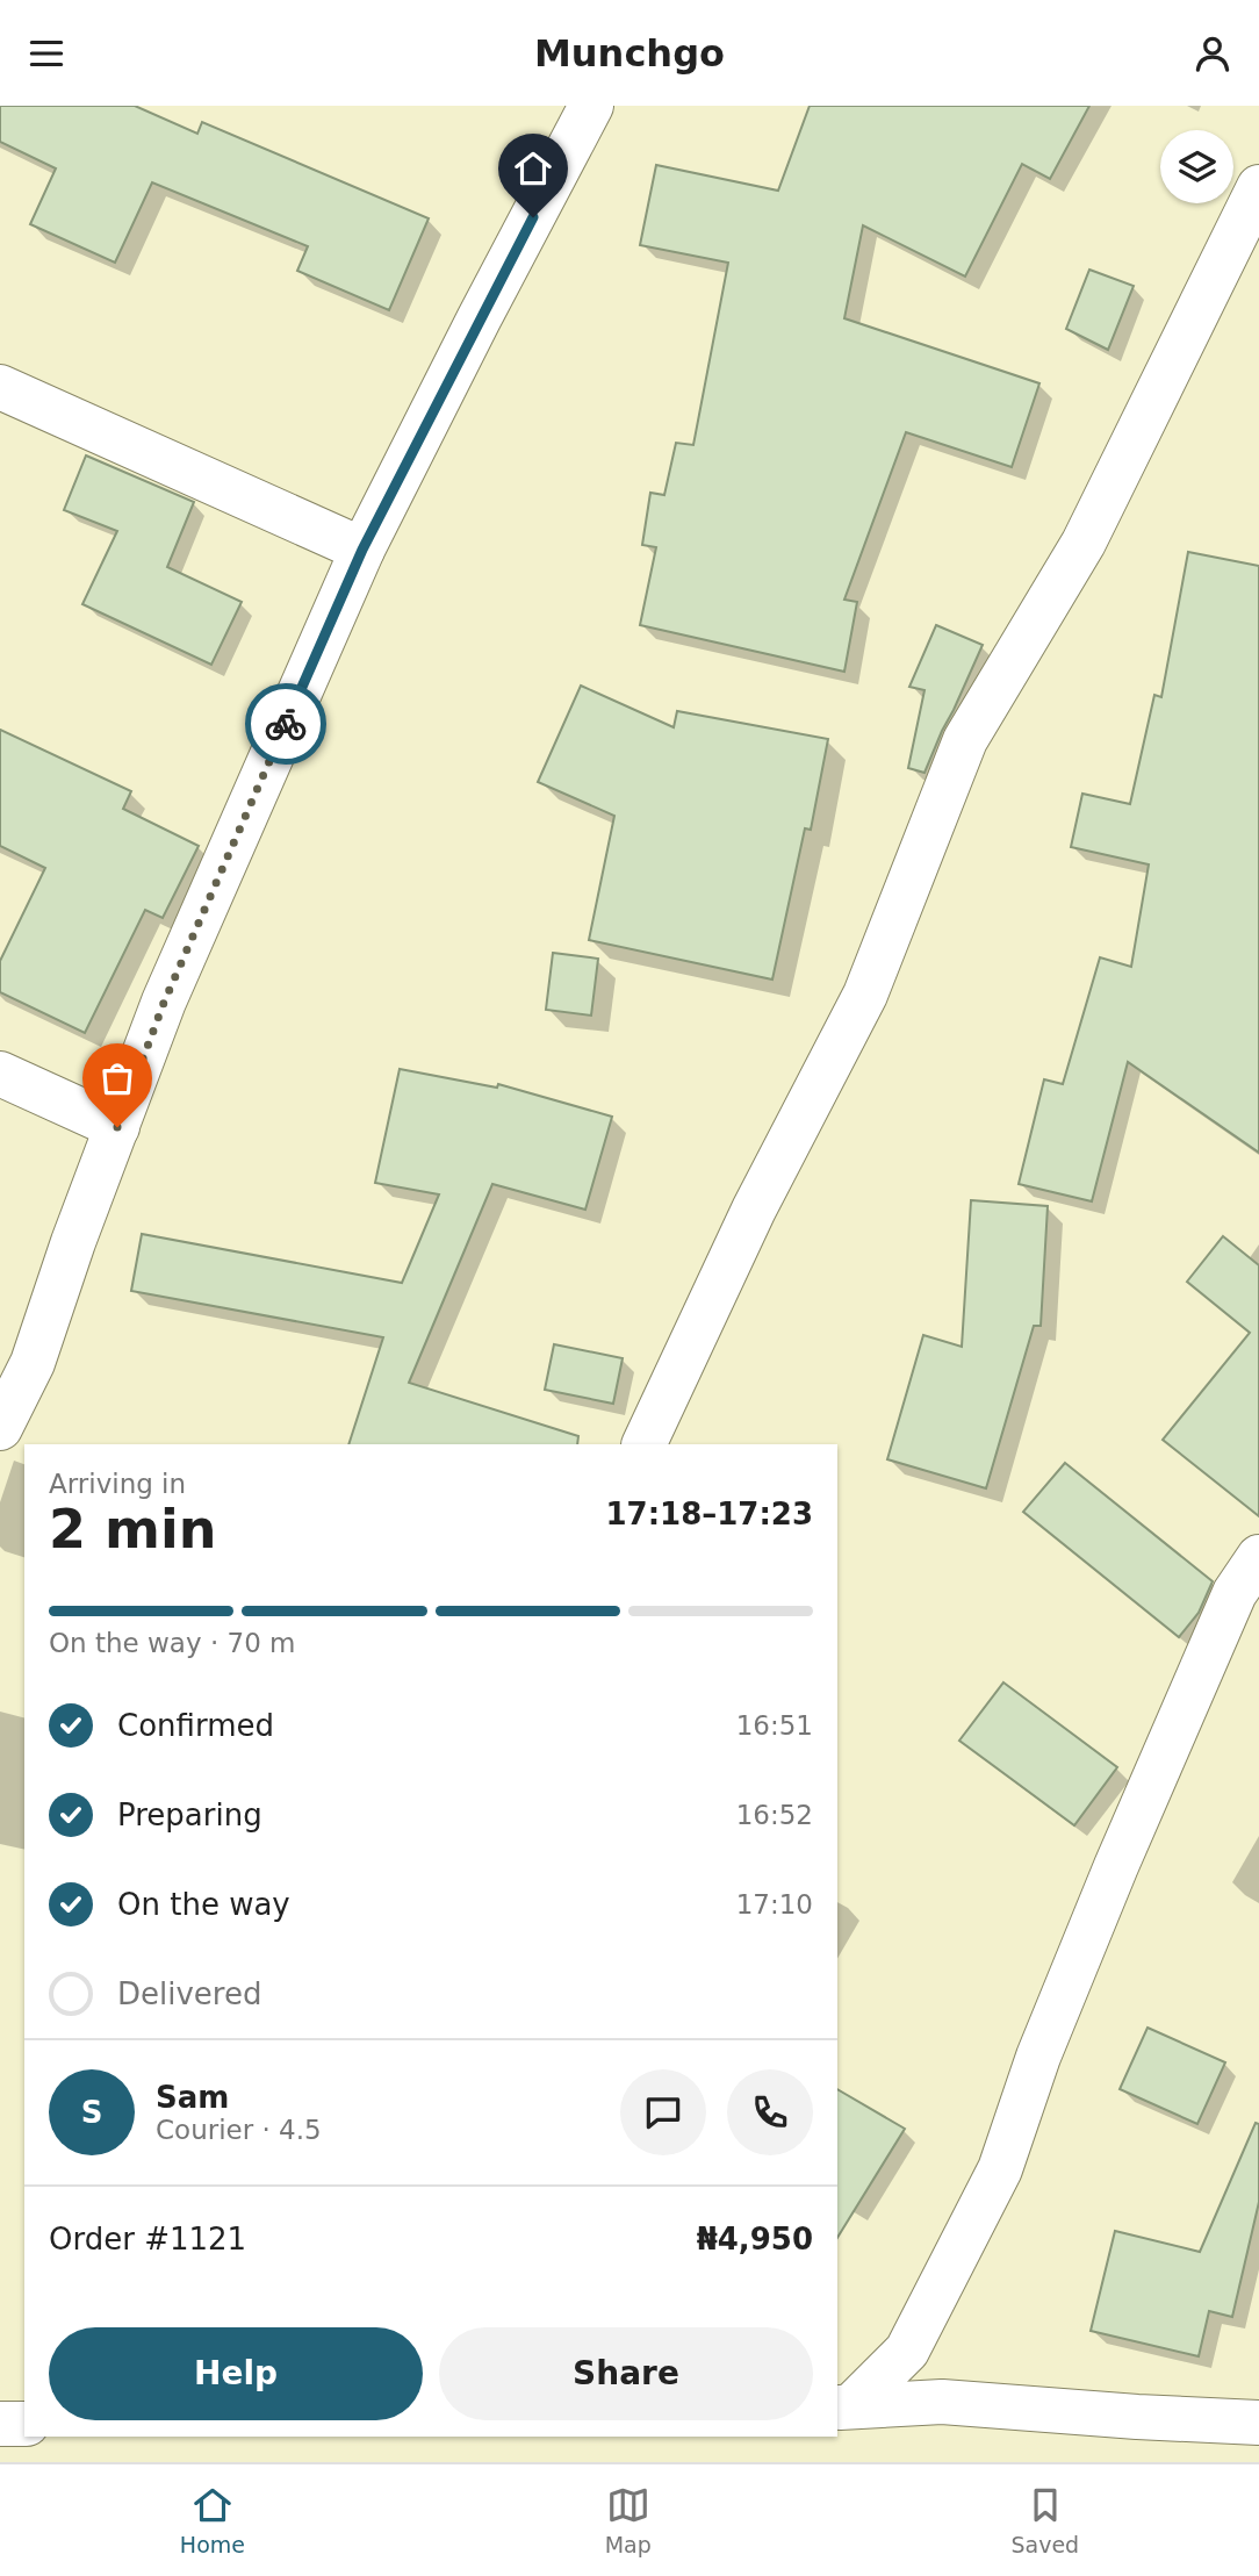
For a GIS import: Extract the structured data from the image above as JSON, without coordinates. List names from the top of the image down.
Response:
{
  "page": {
    "header": "Munchgo",
    "heading": ["2 min", "Arriving in", "17:18–17:23"],
    "panel": [
      "Sam",
      "Courier · 4.5",
      "Order #1121",
      "₦4,950"
    ],
    "bar": "On the way · 70 m",
    "list": [
      ["Confirmed", "16:51"],
      ["Preparing", "16:52"],
      ["On the way", "17:10"],
      "Delivered"
    ],
    "round": "S",
    "buttons": ["Help", "Share"],
    "tabs": ["Home", "Map", "Saved"]
  }
}
